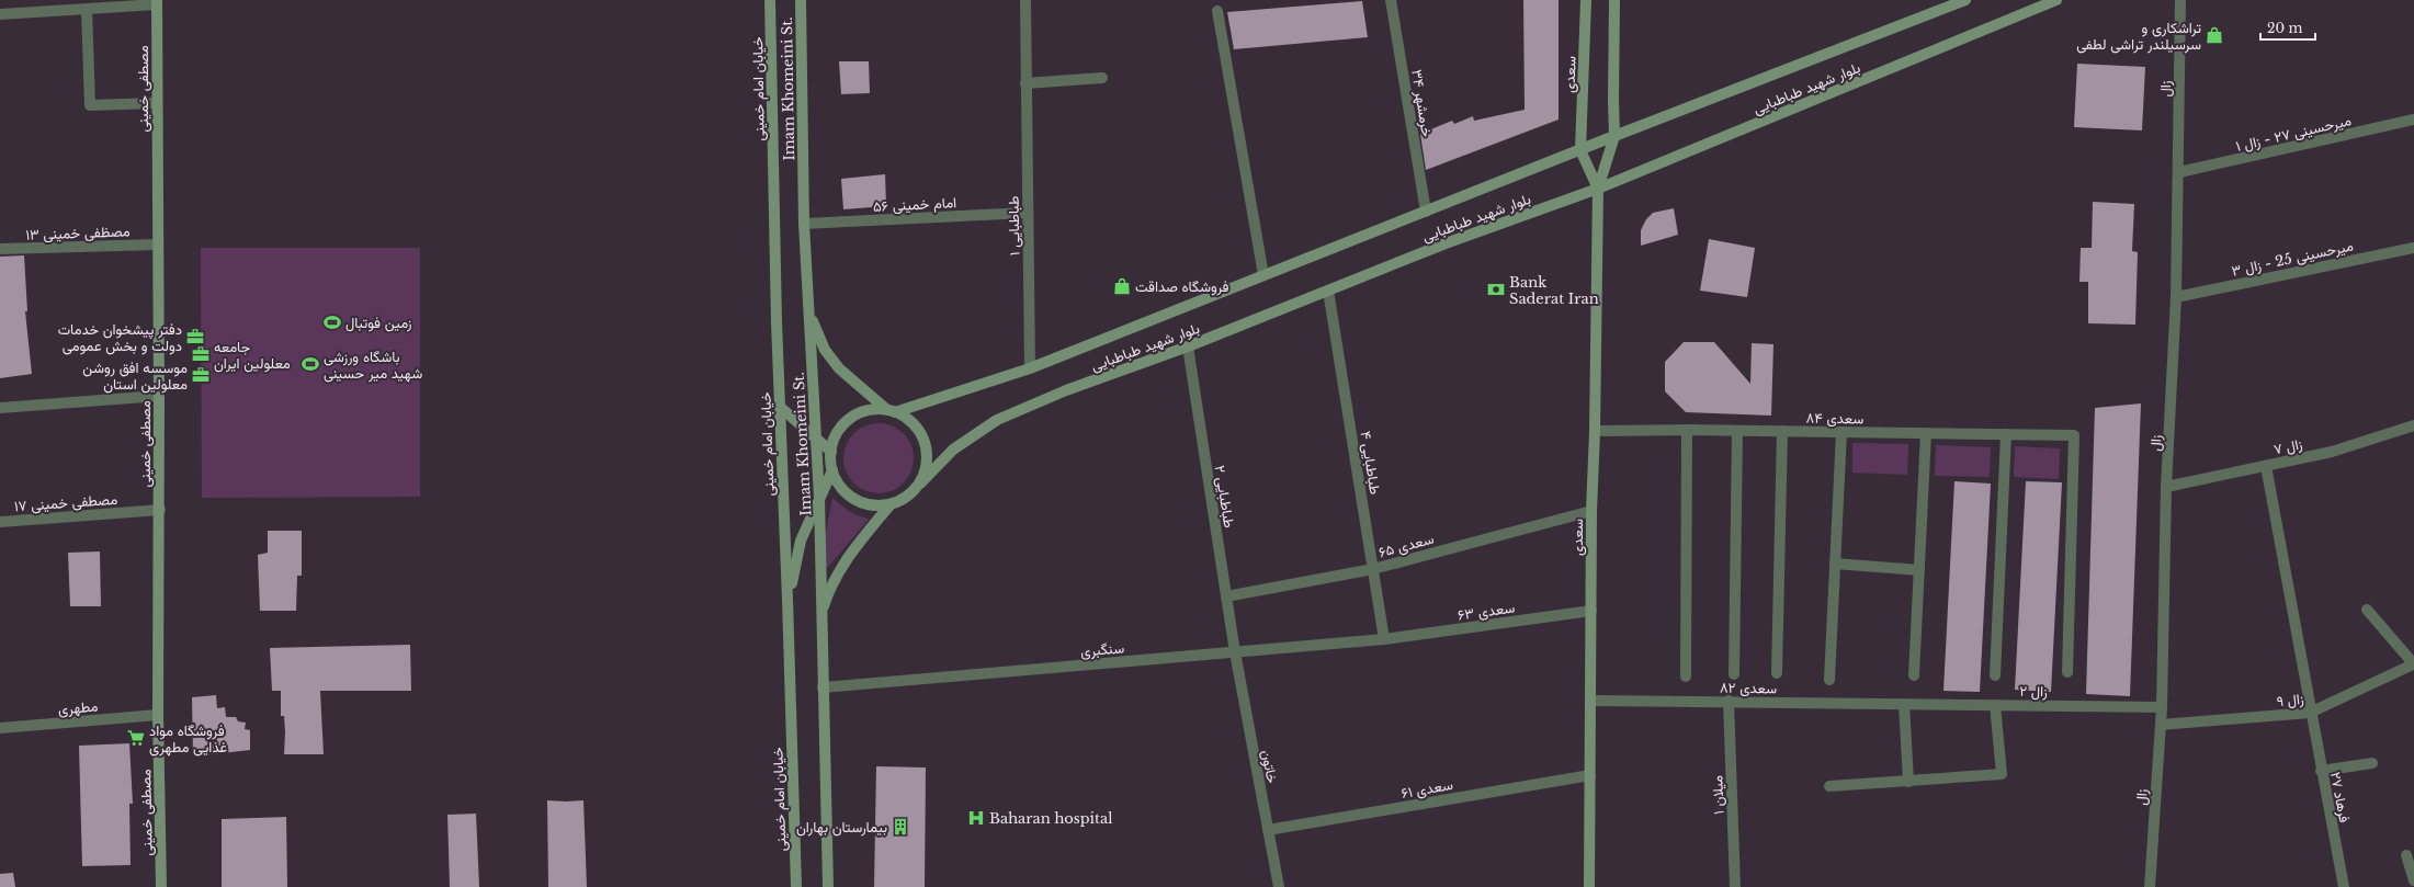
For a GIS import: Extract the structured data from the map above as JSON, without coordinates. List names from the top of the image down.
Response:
{
  "streets": {
    "main road": [
      "سعدی",
      "بلوار شهید طباطبایی",
      "مصطفی خمینی",
      "خیابان امام خمینی",
      "Imam Khomeini St."
    ],
    "street": [
      "زال",
      "خرمشهر ۳۴",
      "میرحسینی ۲۷ - زال ۱",
      "امام خمینی ۵۶",
      "طباطبایی ۱",
      "مصظفی خمینی ۱۳",
      "میرحسینی 25 - زال ۳",
      "سعدی ۸۴",
      "زال ۷",
      "طباطبایی ۴",
      "طباطبایی ۲",
      "مصطفی خمینی ۱۷",
      "سعدی ۶۵",
      "سعدی ۶۳",
      "سنگبری",
      "سعدی ۸۲",
      "زال ۲",
      "زال ۹",
      "مطهری",
      "خاتون",
      "سعدی ۶۱",
      "میلان ۱",
      "فرهاد ۲۷"
    ]
  },
  "crossings": [
    ["سعدی", "بلوار شهید طباطبایی"],
    ["سعدی", "سعدی ۸۴"],
    ["سعدی", "سعدی ۶۵"],
    ["سعدی", "سعدی ۶۳"],
    ["سعدی", "سعدی ۸۲"],
    ["سعدی", "سعدی ۶۱"],
    ["بلوار شهید طباطبایی", "خرمشهر ۳۴"],
    ["بلوار شهید طباطبایی", "طباطبایی ۱"],
    ["بلوار شهید طباطبایی", "طباطبایی ۴"],
    ["بلوار شهید طباطبایی", "طباطبایی ۲"],
    ["مصطفی خمینی", "مصظفی خمینی ۱۳"],
    ["مصطفی خمینی", "مصطفی خمینی ۱۷"],
    ["مصطفی خمینی", "مطهری"],
    ["Imam Khomeini St.", "امام خمینی ۵۶"],
    ["Imam Khomeini St.", "سنگبری"],
    ["زال", "میرحسینی ۲۷ - زال ۱"],
    ["زال", "میرحسینی 25 - زال ۳"],
    ["زال", "زال ۷"],
    ["زال", "زال ۲"],
    ["زال", "زال ۹"],
    ["امام خمینی ۵۶", "طباطبایی ۱"],
    ["زال ۷", "فرهاد ۲۷"],
    ["طباطبایی ۴", "سعدی ۶۵"],
    ["طباطبایی ۴", "سعدی ۶۳"],
    ["طباطبایی ۴", "سنگبری"],
    ["طباطبایی ۲", "سعدی ۶۵"],
    ["طباطبایی ۲", "سنگبری"],
    ["طباطبایی ۲", "خاتون"],
    ["سعدی ۶۳", "سنگبری"],
    ["سنگبری", "خاتون"],
    ["سعدی ۸۲", "زال ۲"],
    ["سعدی ۸۲", "میلان ۱"],
    ["زال ۹", "فرهاد ۲۷"],
    ["خاتون", "سعدی ۶۱"]
  ],
  "places": {
    "shop": ["تراشکاری و سرسیلندر تراشی لطفی", "فروشگاه صداقت"],
    "bank": ["Bank Saderat Iran"],
    "sports": ["زمین فوتبال", "باشگاه ورزشی شهید میر حسینی"],
    "office": ["دفتر پیشخوان خدمات دولت و بخش عمومی", "جامعه معلولین ایران", "موسسه افق روشن معلولین استان"],
    "supermarket": ["فروشگاه مواد غذایی مطهری"],
    "hospital": ["Baharan hospital"],
    "building": ["بیمارستان بهاران"]
  },
  "scale_bar": "20 m"
}
